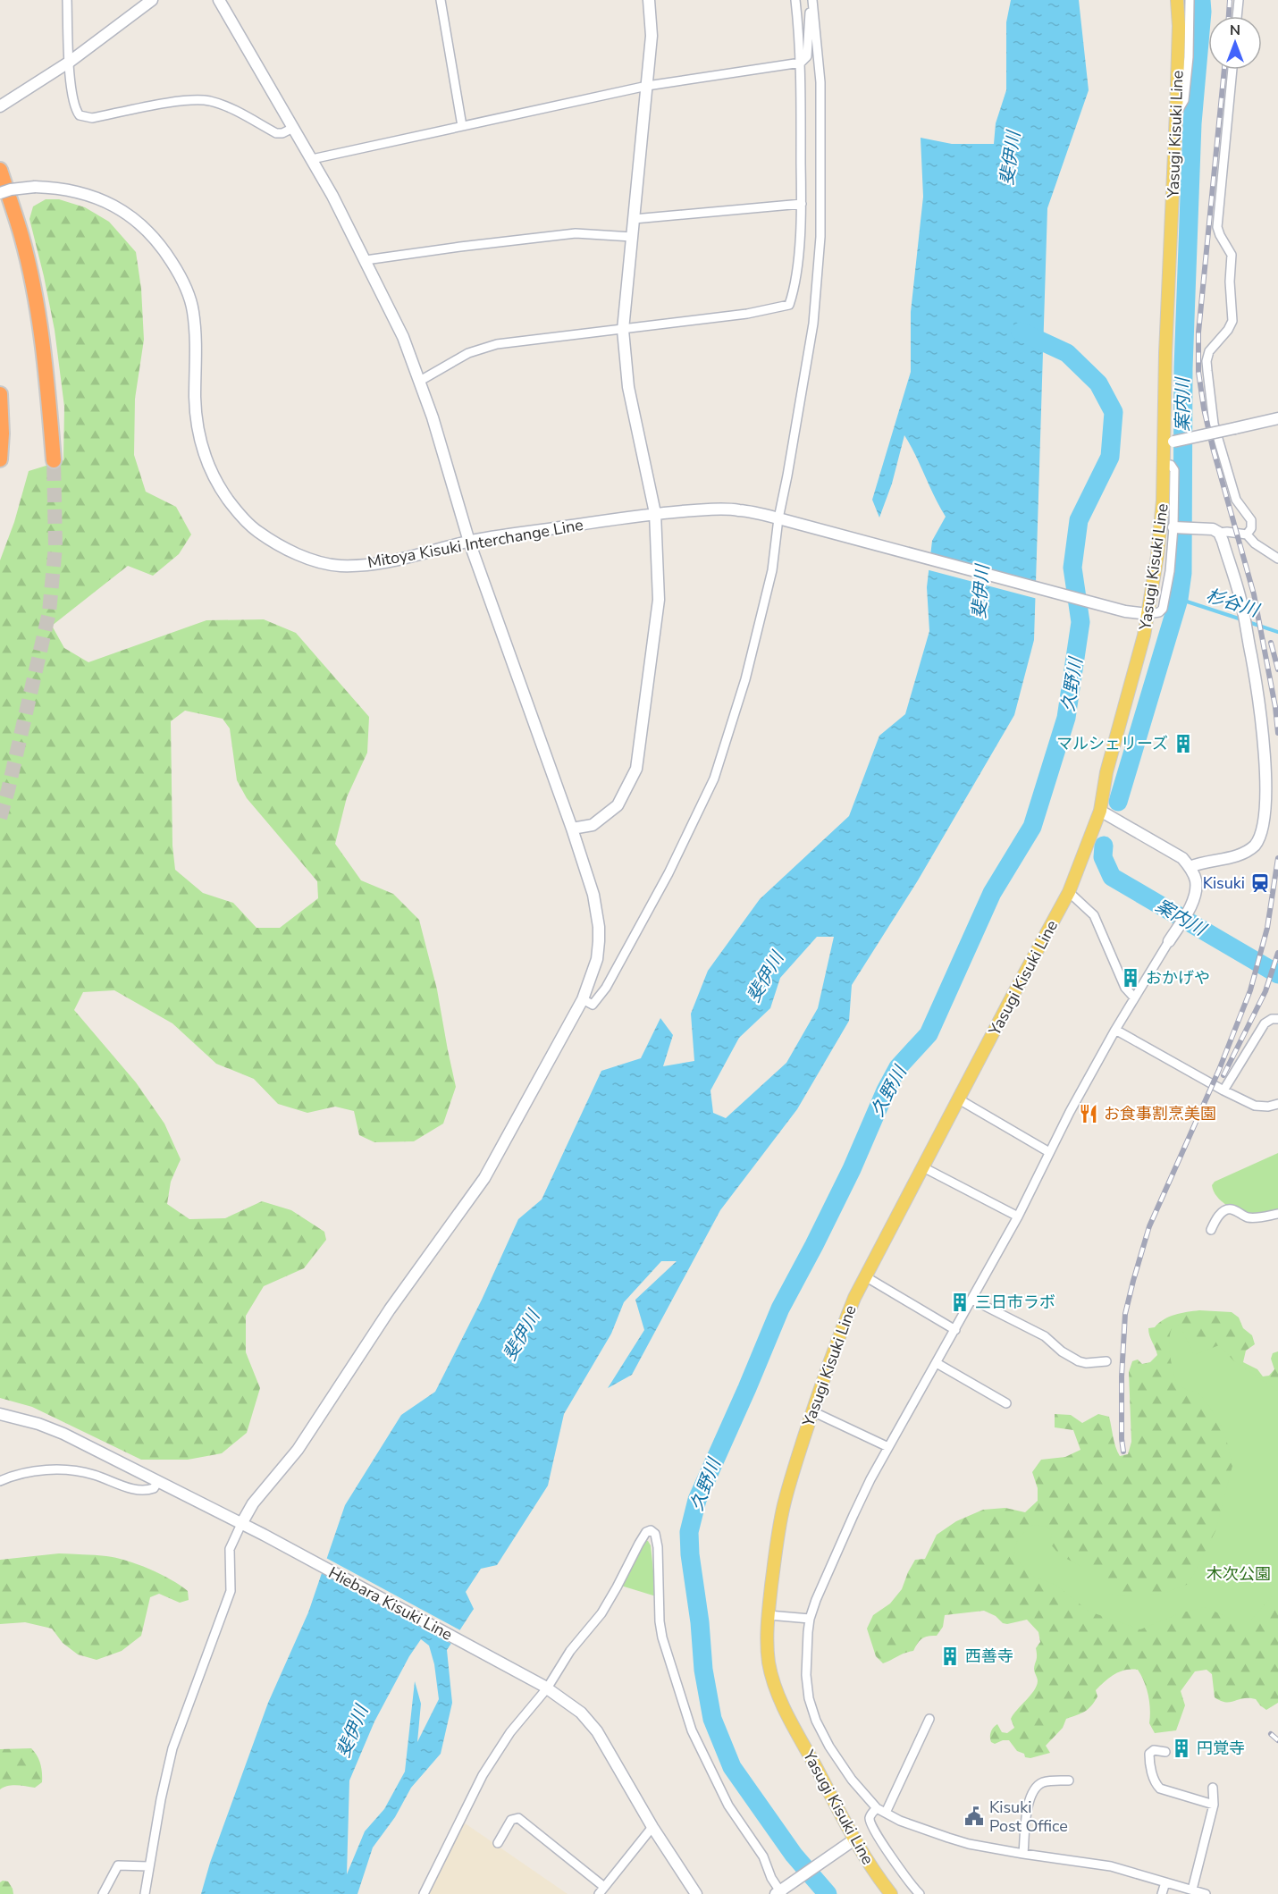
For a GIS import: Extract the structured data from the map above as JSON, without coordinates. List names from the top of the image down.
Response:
{
  "streets": {
    "main road": ["Yasugi Kisuki Line"],
    "street": ["Mitoya Kisuki Interchange Line", "Hiebara Kisuki Line"]
  },
  "crossings": [
    ["Yasugi Kisuki Line", "Mitoya Kisuki Interchange Line"]
  ],
  "water": [
    "斐伊川",
    "案内川",
    "杉谷川",
    "久野川"
  ],
  "parks": ["木次公園"],
  "places": {
    "building": [
      "マルシェリーズ",
      "おかげや",
      "三日市ラボ",
      "西善寺",
      "円覚寺"
    ],
    "station": ["Kisuki"],
    "restaurant": ["お食事割烹美園"],
    "public building": ["Kisuki Post Office"]
  },
  "north": "top"
}
